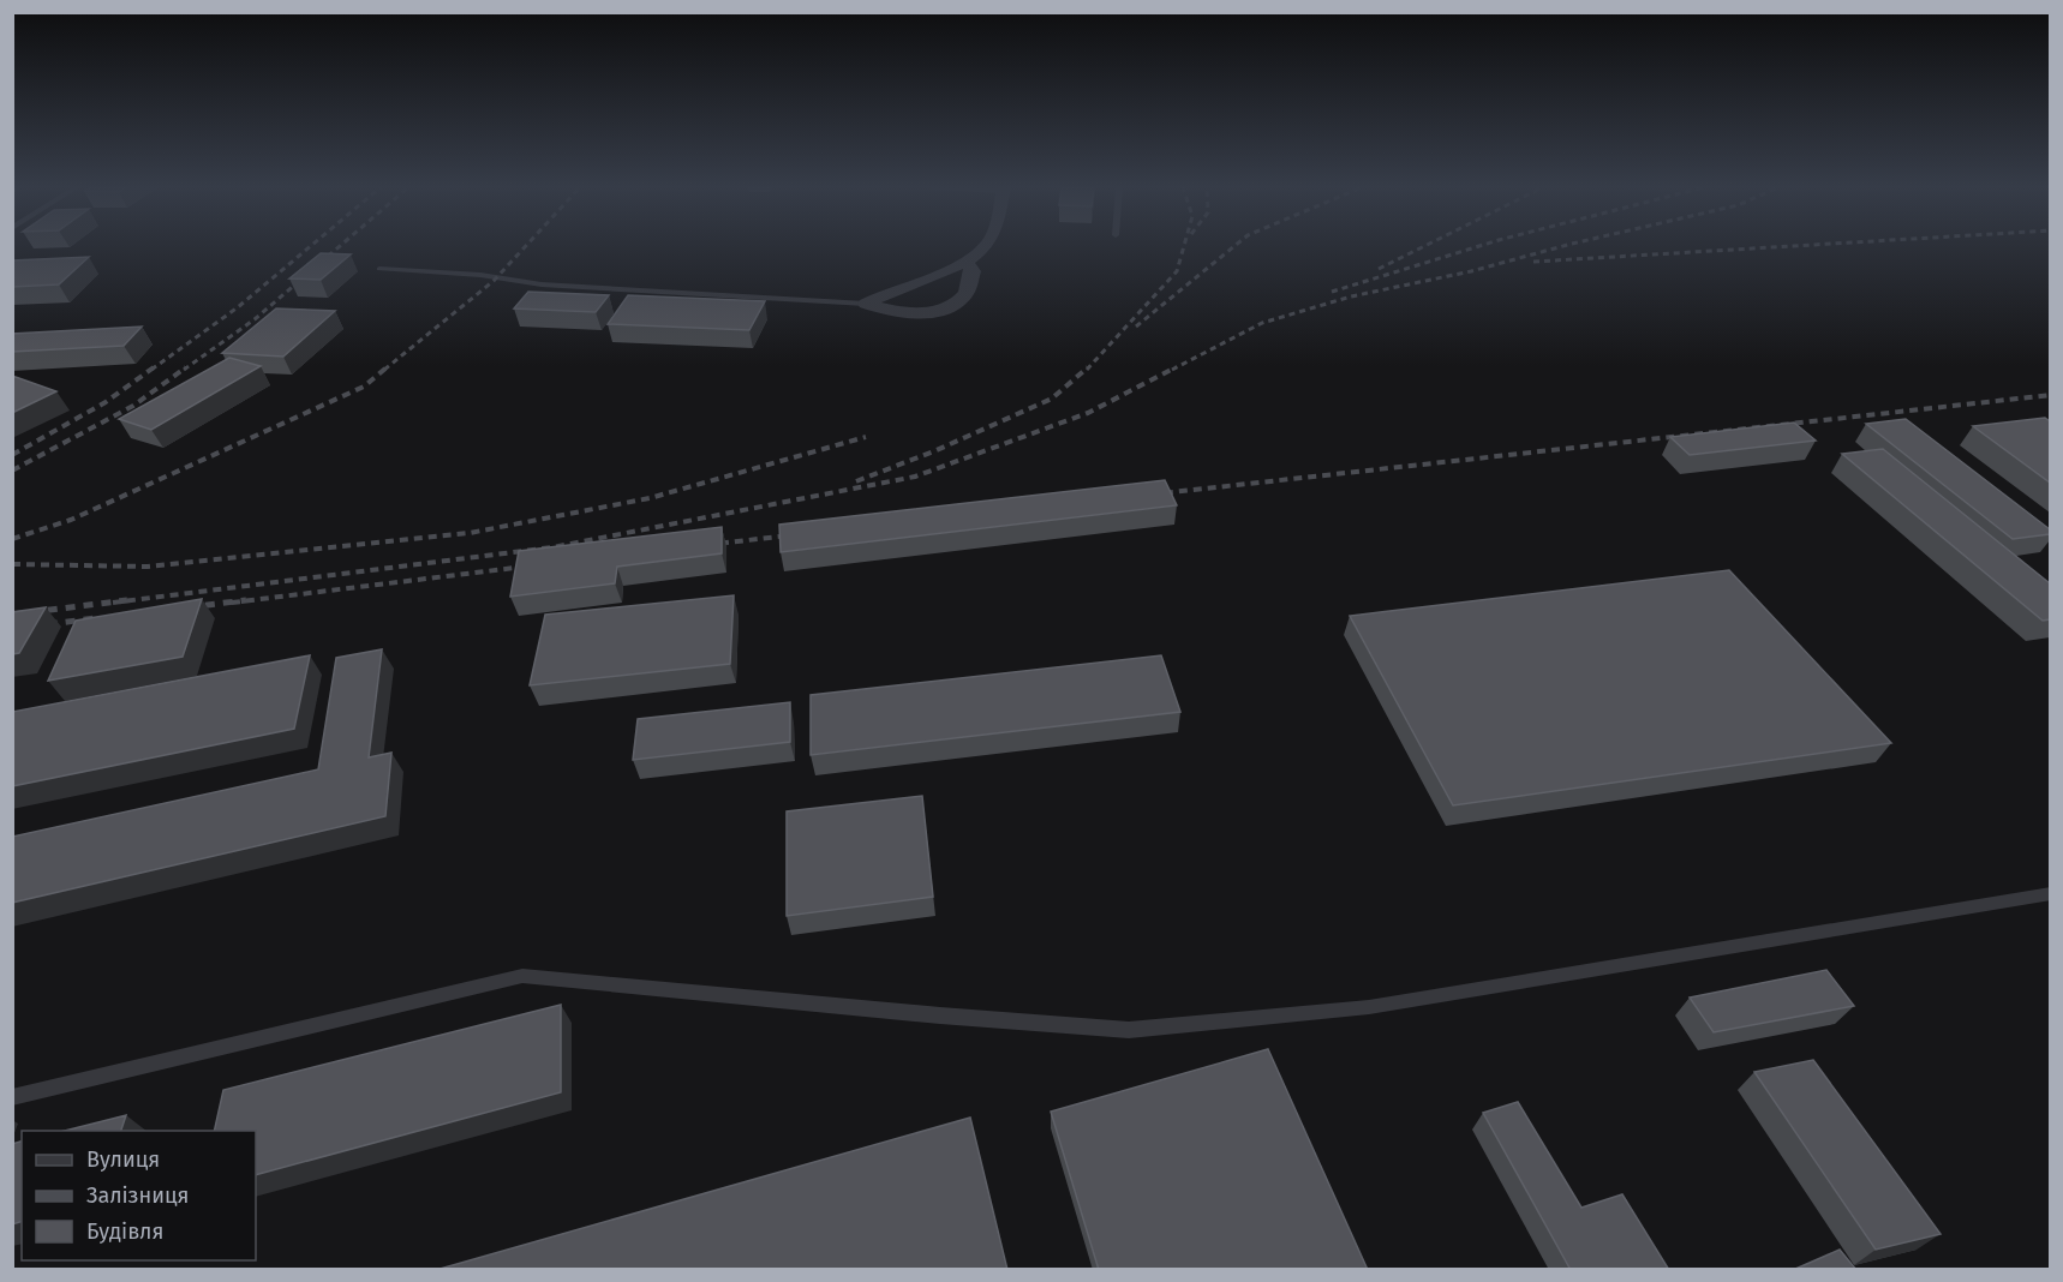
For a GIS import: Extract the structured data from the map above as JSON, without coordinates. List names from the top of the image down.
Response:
{
  "legend": ["Вулиця", "Залізниця", "Будівля"]
}
